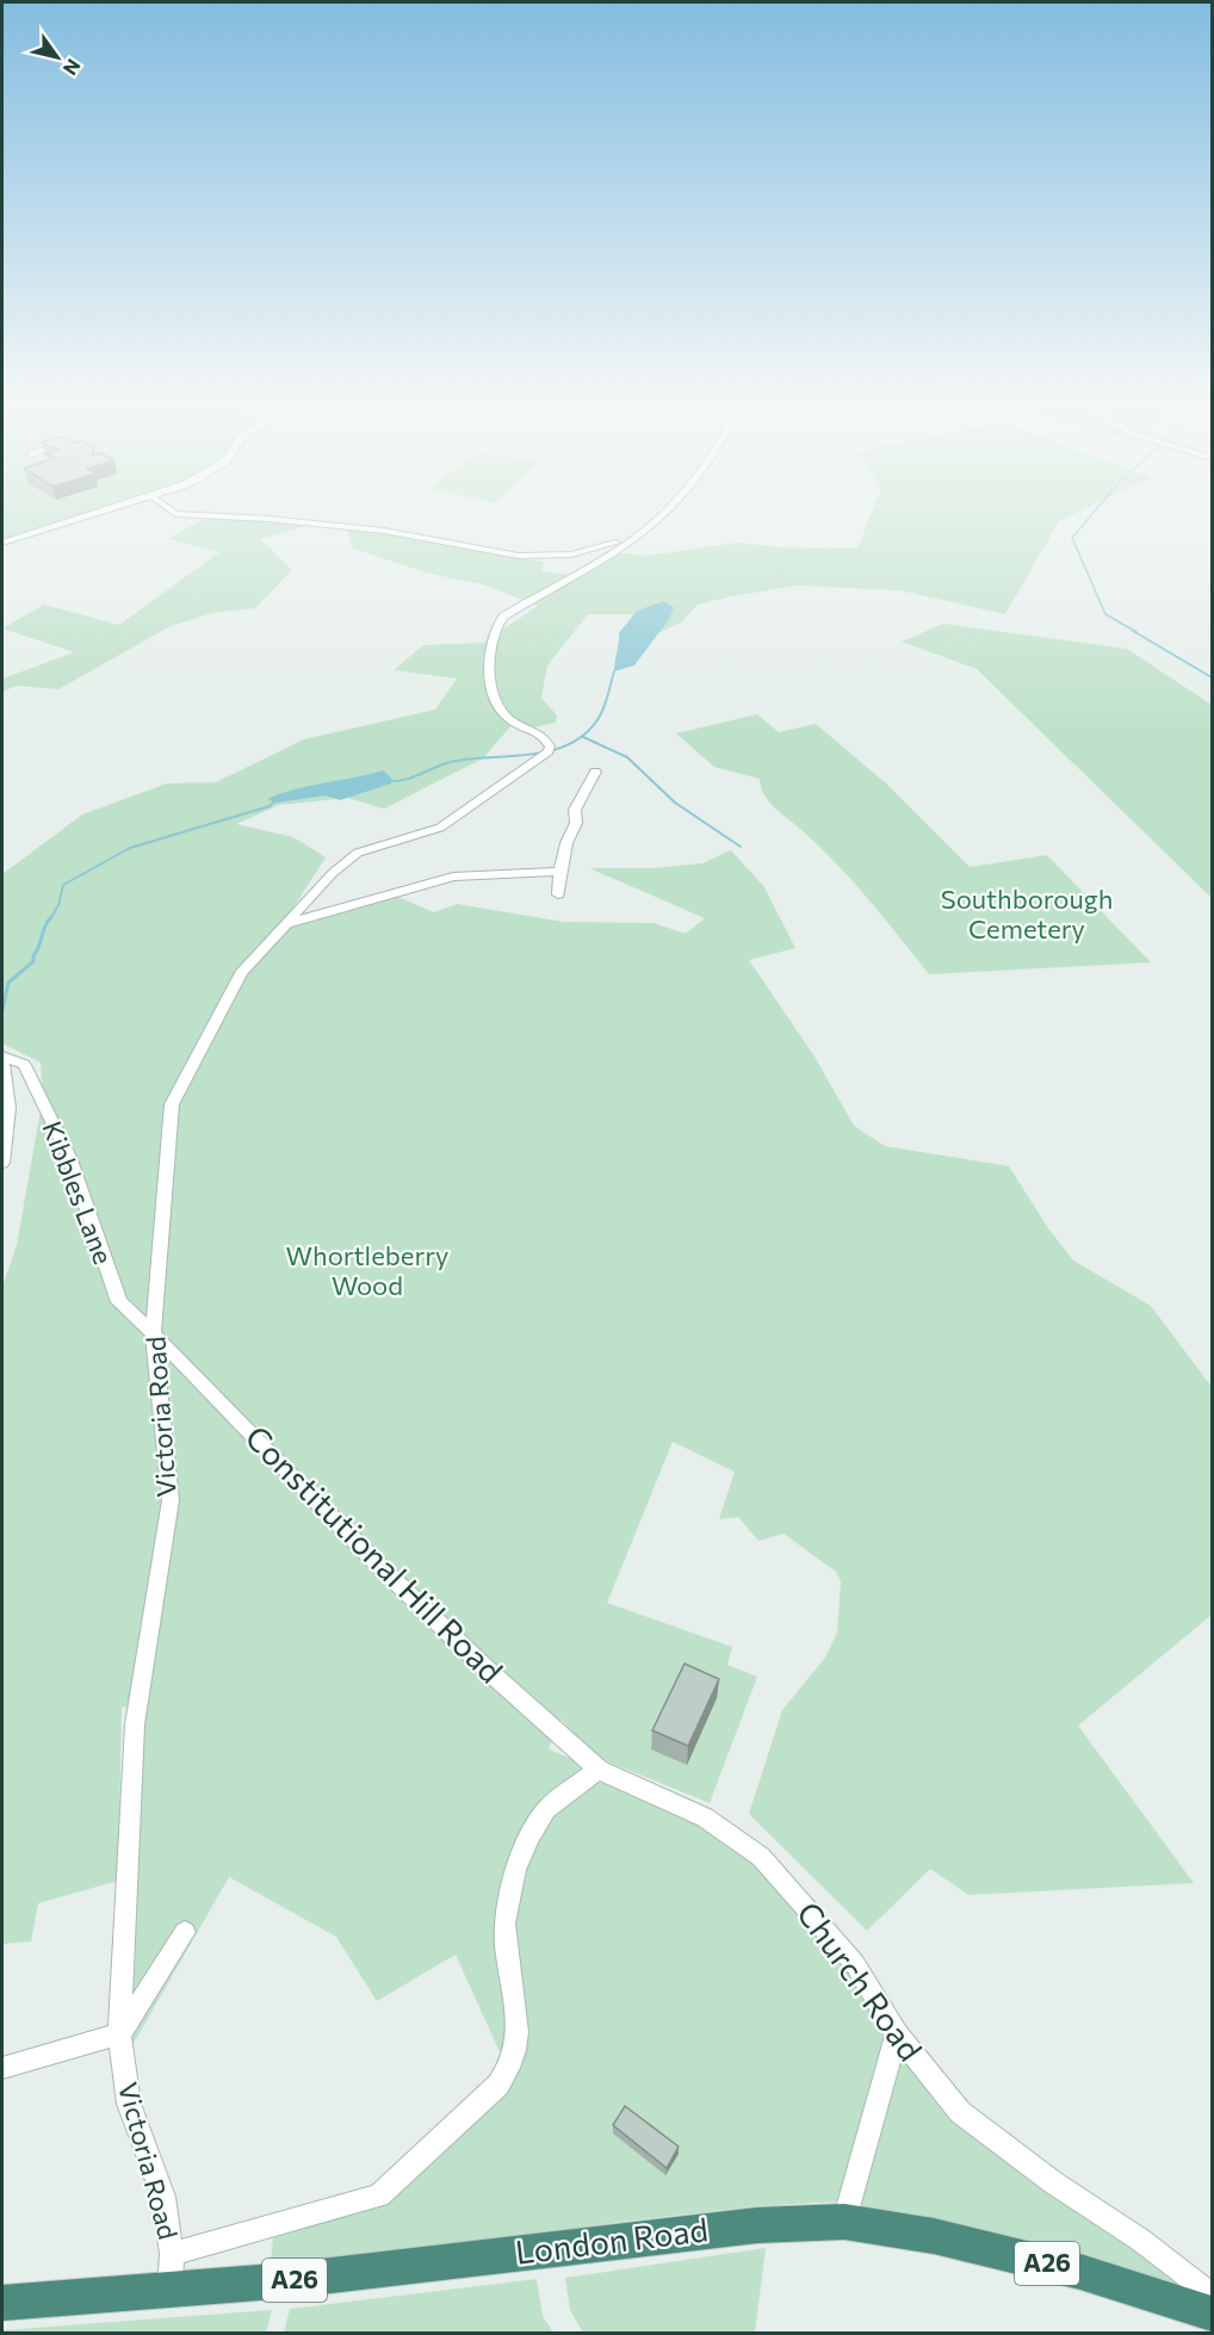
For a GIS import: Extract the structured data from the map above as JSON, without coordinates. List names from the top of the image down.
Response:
{
  "streets": {
    "highway": ["London Road", "A26"],
    "street": [
      "Kibbles Lane",
      "Victoria Road",
      "Constitutional Hill Road",
      "Church Road"
    ]
  },
  "crossings": [
    ["Kibbles Lane", "Victoria Road"],
    ["Kibbles Lane", "Constitutional Hill Road"],
    ["Victoria Road", "Constitutional Hill Road"],
    ["Victoria Road", "London Road"],
    ["Constitutional Hill Road", "Church Road"]
  ],
  "parks": ["Southborough Cemetery", "Whortleberry Wood"],
  "north": "bottom right"
}
